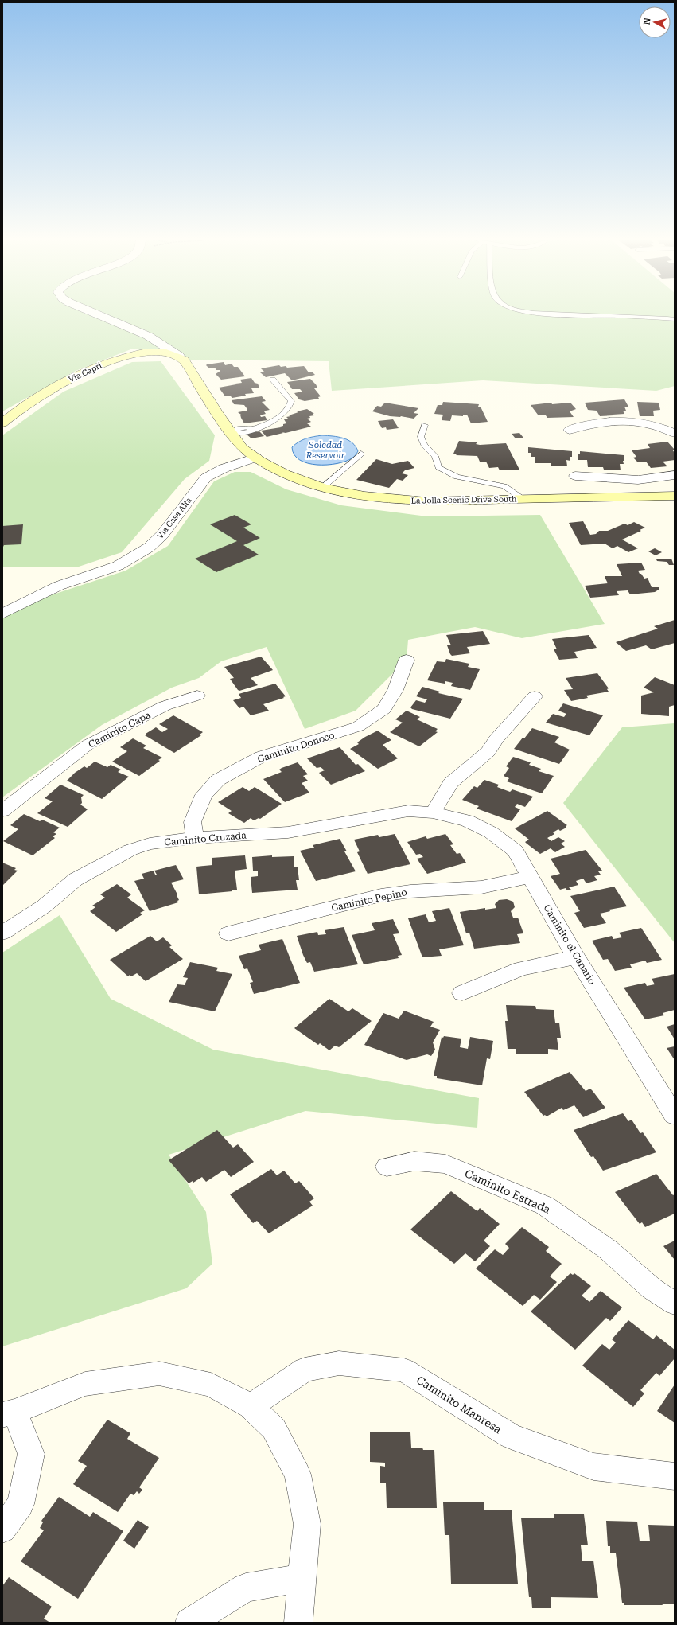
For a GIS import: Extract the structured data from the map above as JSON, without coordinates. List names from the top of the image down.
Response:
{
  "streets": {
    "street": [
      "Via Capri",
      "La Jolla Scenic Drive South",
      "Via Casa Alta",
      "Caminito Capa",
      "Caminito Donoso",
      "Caminito Cruzada",
      "Caminito Pepino",
      "Caminito el Canario",
      "Caminito Estrada",
      "Caminito Manresa"
    ]
  },
  "crossings": [
    ["Via Capri", "La Jolla Scenic Drive South"],
    ["La Jolla Scenic Drive South", "Via Casa Alta"],
    ["Caminito Donoso", "Caminito Cruzada"],
    ["Caminito Cruzada", "Caminito el Canario"],
    ["Caminito Pepino", "Caminito el Canario"]
  ],
  "water": ["Soledad Reservoir"],
  "north": "left"
}
